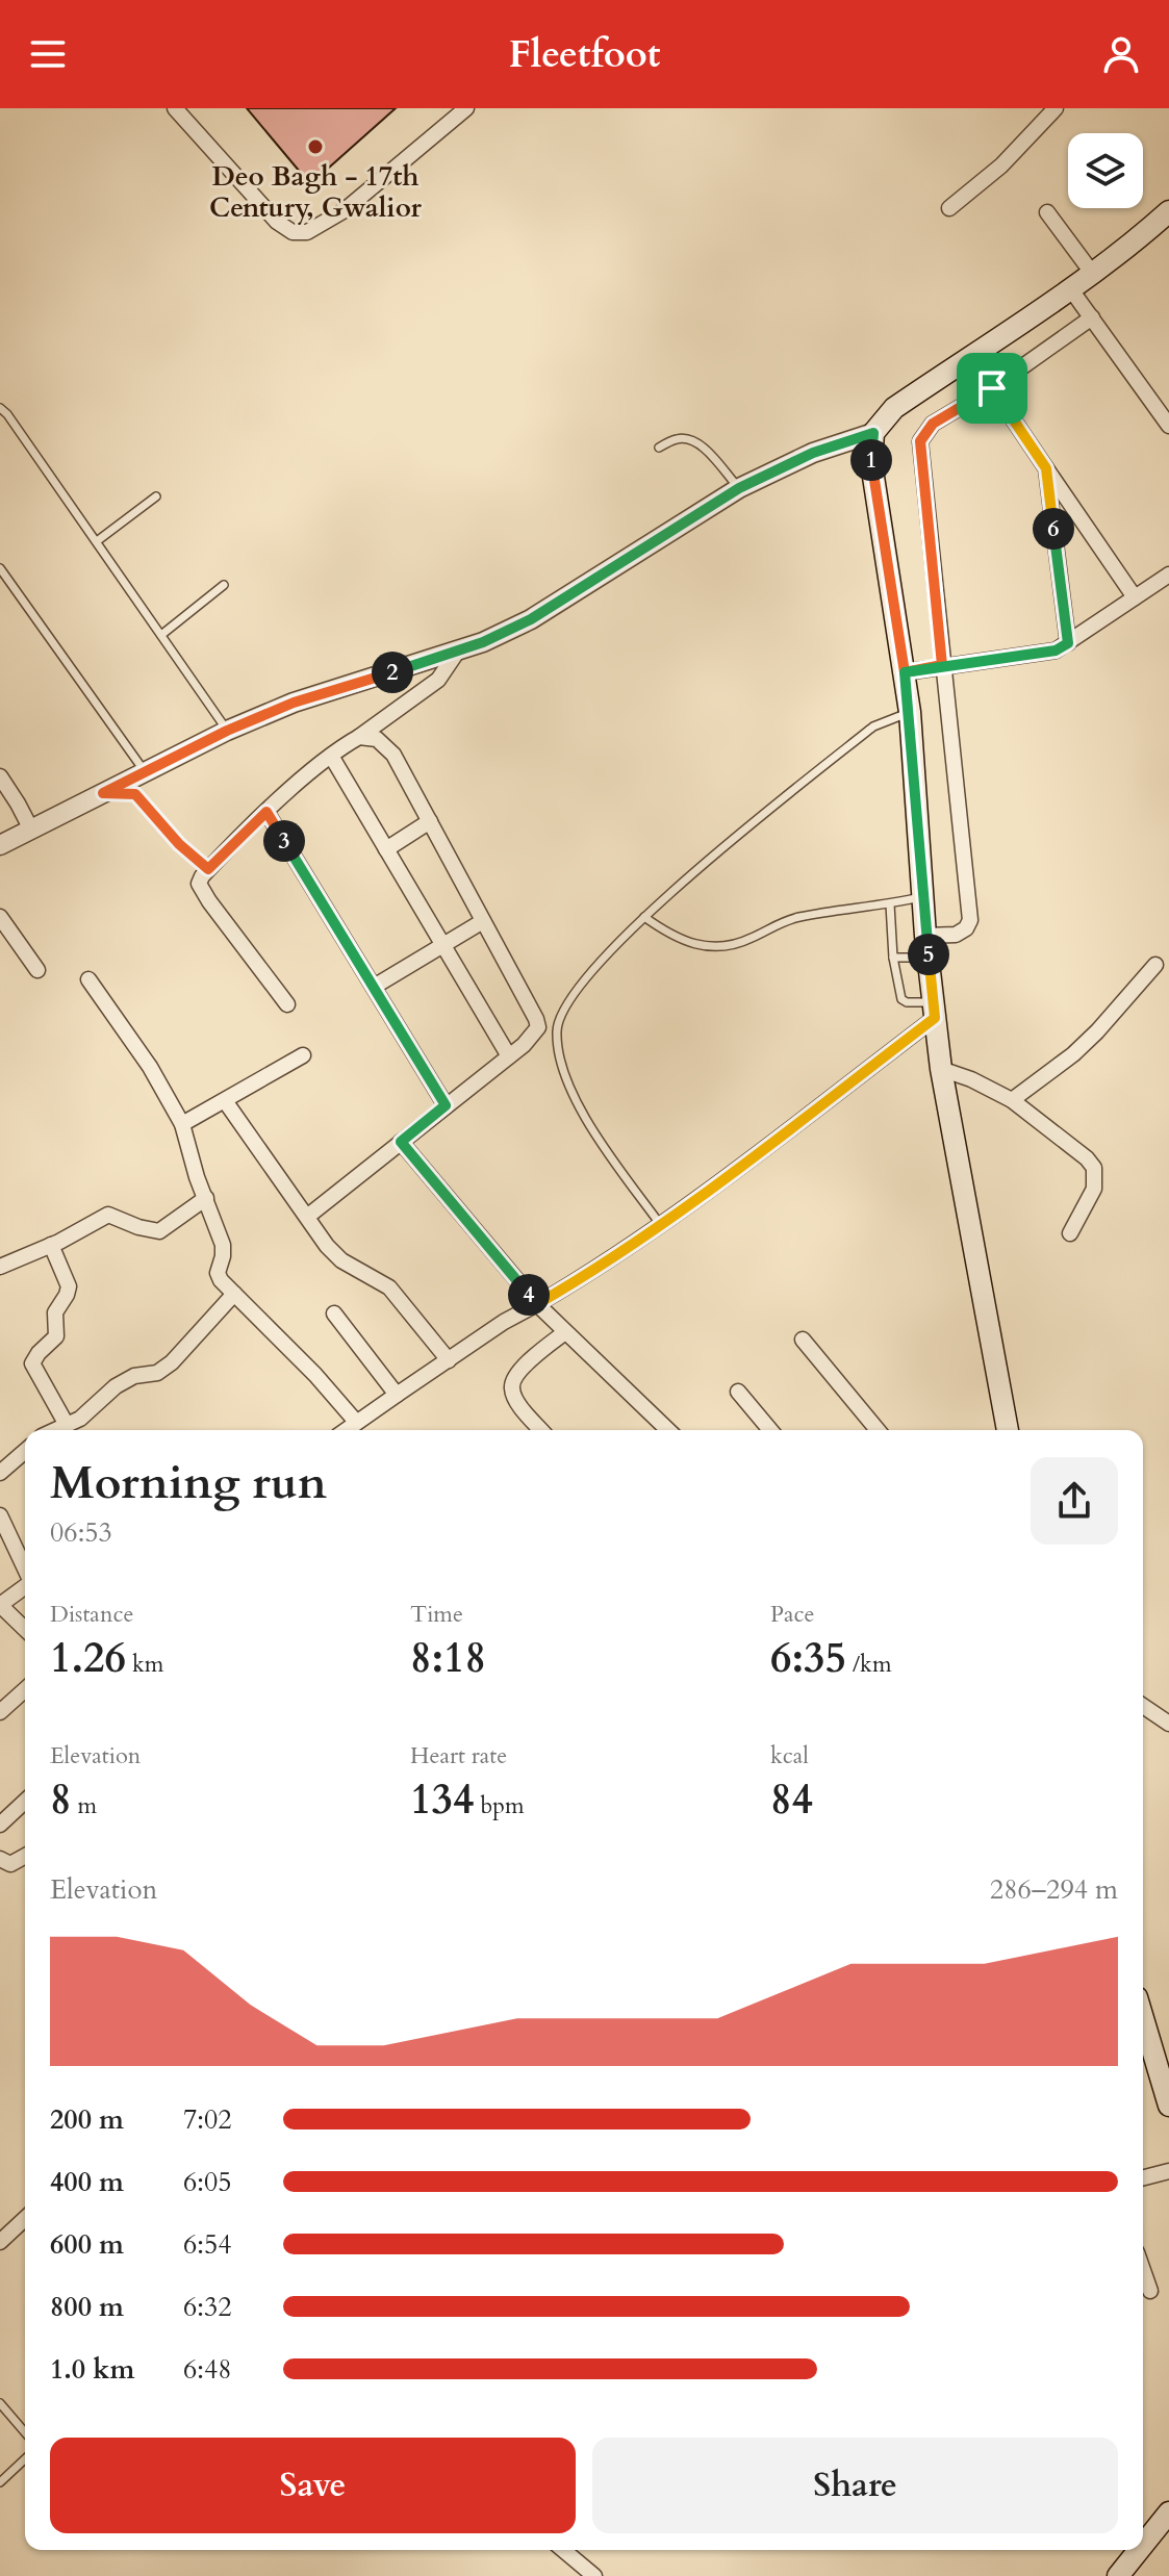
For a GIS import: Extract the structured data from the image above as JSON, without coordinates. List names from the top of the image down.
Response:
{
  "places": ["Deo Bagh - 17th Century, Gwalior"],
  "page": {
    "header": "Fleetfoot",
    "pins": [
      "1",
      "6",
      "2",
      "3",
      "5",
      "4"
    ],
    "heading": ["Morning run", "06:53"],
    "stats": [
      ["Distance", "1.26 km"],
      ["Time", "8:18"],
      ["Pace", "6:35 /km"],
      ["Elevation", "8 m"],
      ["Heart rate", "134 bpm"],
      ["kcal", "84"]
    ],
    "chart": ["Elevation", "286–294 m"],
    "list": [
      {
        "name": "200 m",
        "note": "7:02"
      },
      {
        "name": "400 m",
        "note": "6:05"
      },
      {
        "name": "600 m",
        "note": "6:54"
      },
      {
        "name": "800 m",
        "note": "6:32"
      },
      {
        "name": "1.0 km",
        "note": "6:48"
      }
    ],
    "buttons": ["Save", "Share"]
  }
}
